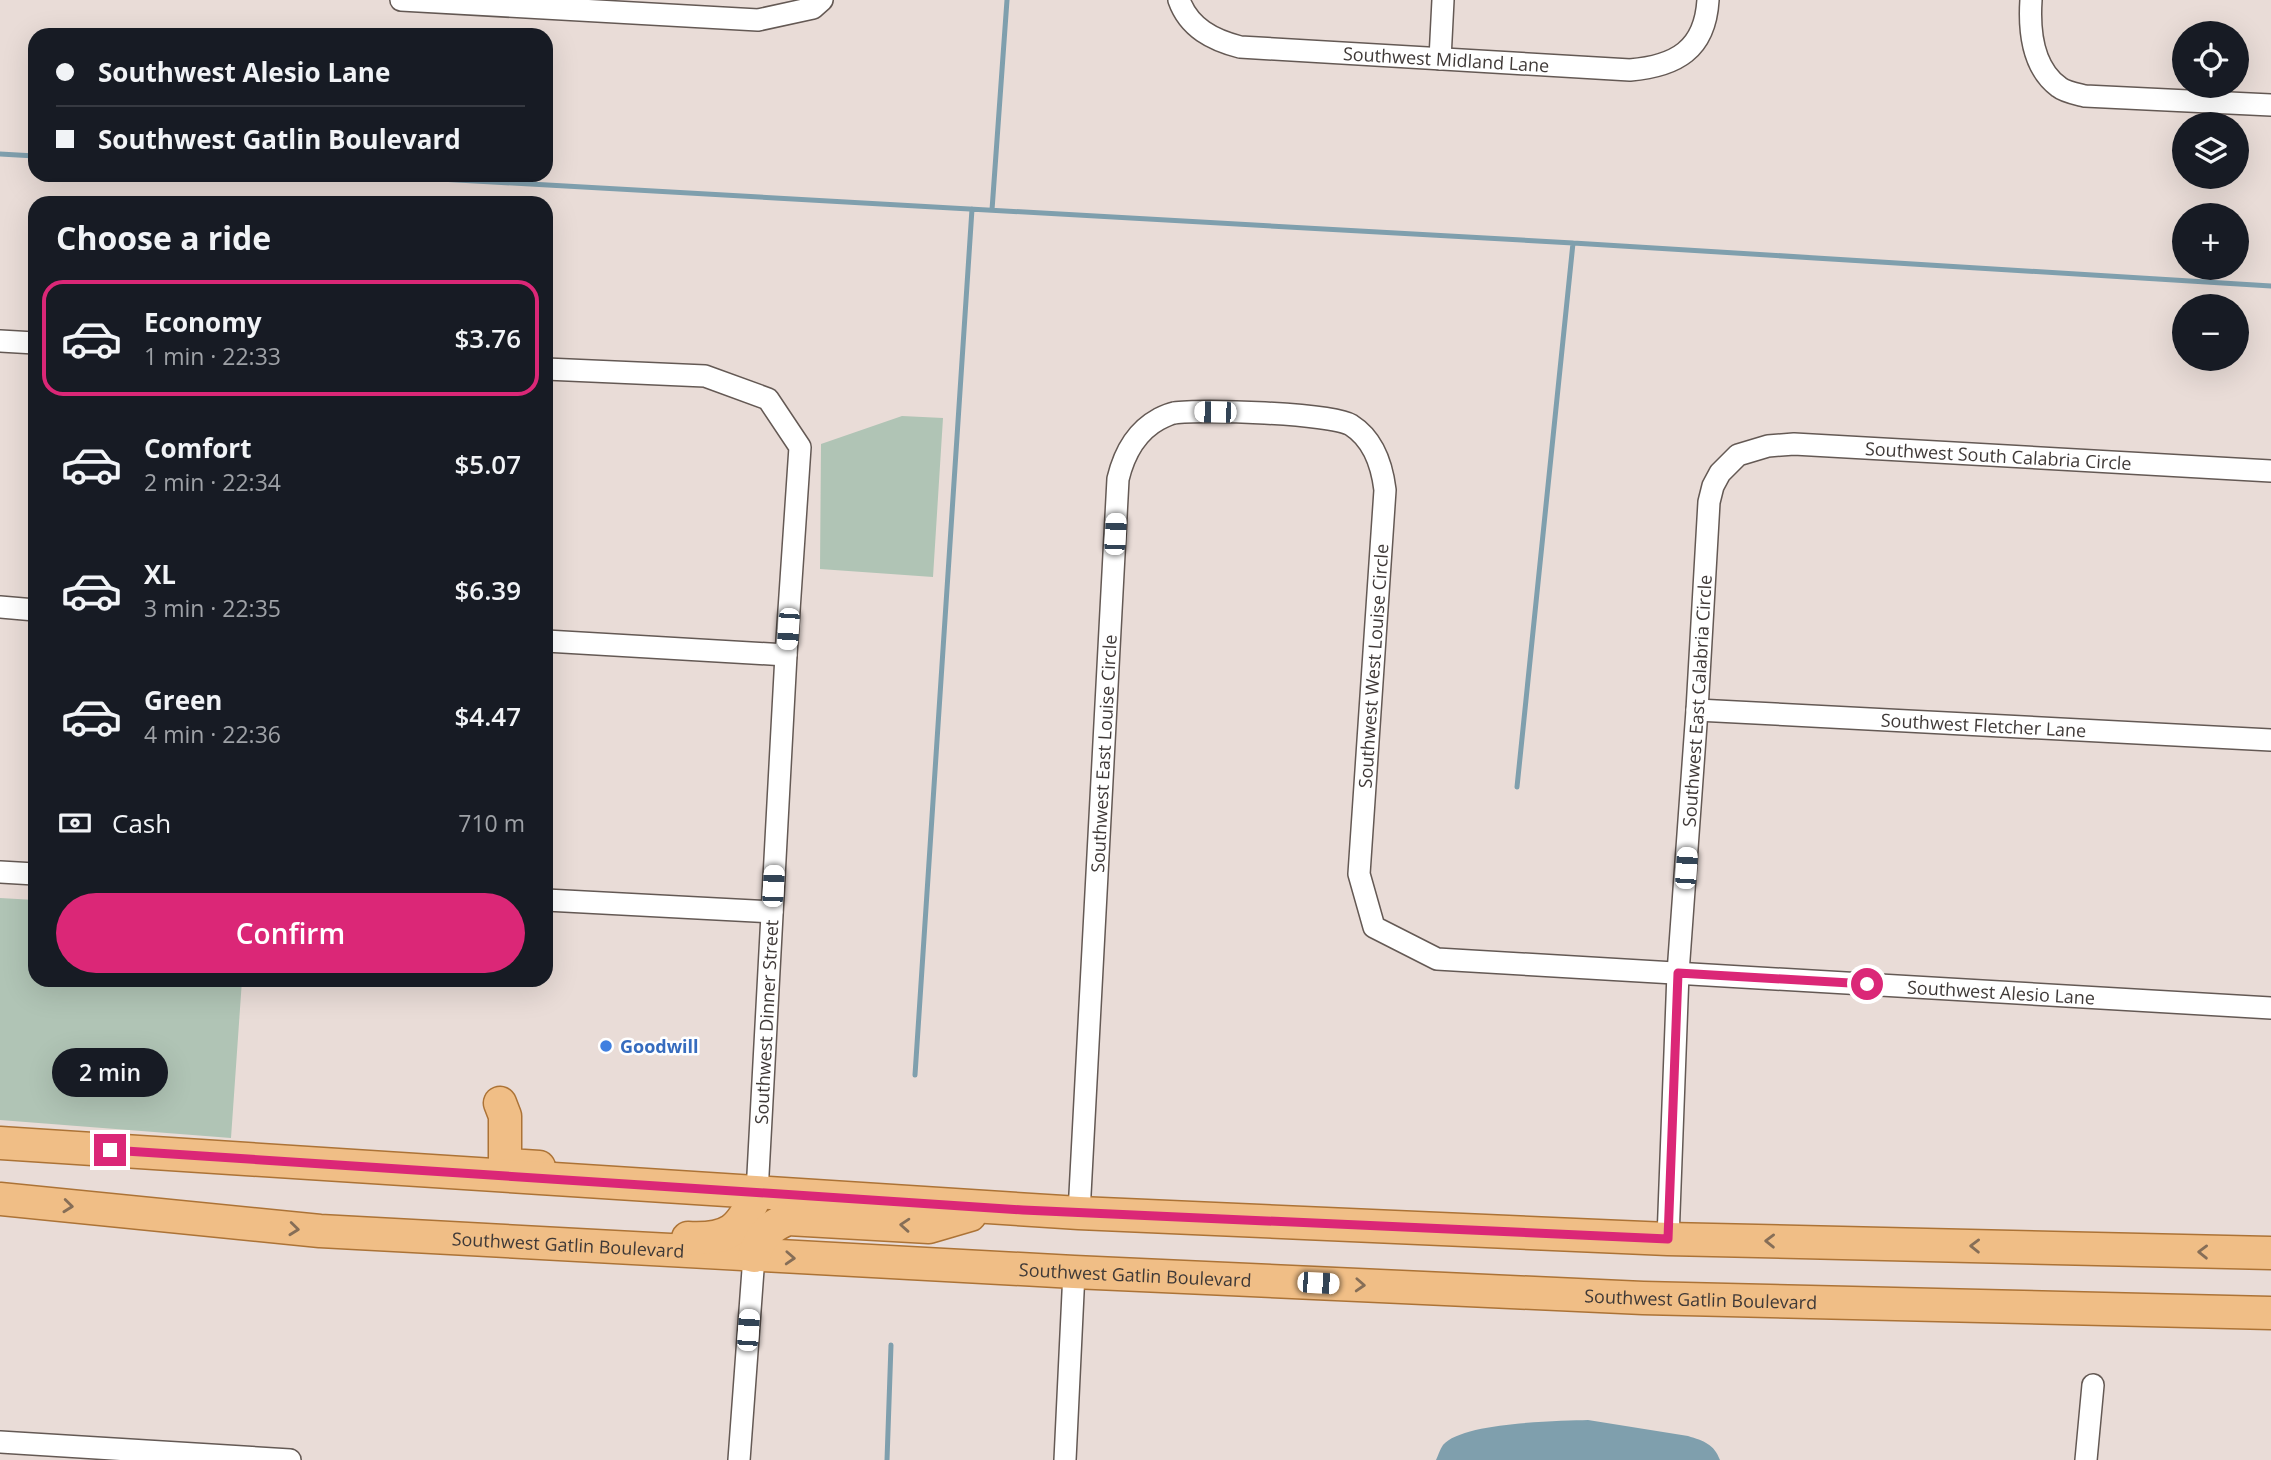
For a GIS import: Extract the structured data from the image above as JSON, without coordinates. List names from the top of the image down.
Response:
{
  "streets": {
    "main road": ["Southwest Gatlin Boulevard"],
    "street": [
      "Southwest Midland Lane",
      "Southwest South Calabria Circle",
      "Southwest West Louise Circle",
      "Southwest East Calabria Circle",
      "Southwest Fletcher Lane",
      "Southwest East Louise Circle",
      "Southwest Alesio Lane",
      "Southwest Dinner Street"
    ]
  },
  "crossings": [
    ["Southwest South Calabria Circle", "Southwest East Calabria Circle"],
    ["Southwest West Louise Circle", "Southwest East Louise Circle"],
    ["Southwest West Louise Circle", "Southwest Alesio Lane"],
    ["Southwest East Calabria Circle", "Southwest Fletcher Lane"],
    ["Southwest East Calabria Circle", "Southwest Alesio Lane"]
  ],
  "places": ["Goodwill"],
  "page": {
    "map_buttons": ["+", "−"],
    "banner": ["Southwest Alesio Lane", "Southwest Gatlin Boulevard"],
    "heading": "Choose a ride",
    "list": [
      {
        "name": "Economy",
        "note": "1 min · 22:33",
        "value": "$3.76"
      },
      {
        "name": "Comfort",
        "note": "2 min · 22:34",
        "value": "$5.07"
      },
      {
        "name": "XL",
        "note": "3 min · 22:35",
        "value": "$6.39"
      },
      {
        "name": "Green",
        "note": "4 min · 22:36",
        "value": "$4.47"
      }
    ],
    "pay": ["Cash", "710 m"],
    "buttons": "Confirm",
    "bubble": "2 min"
  }
}
